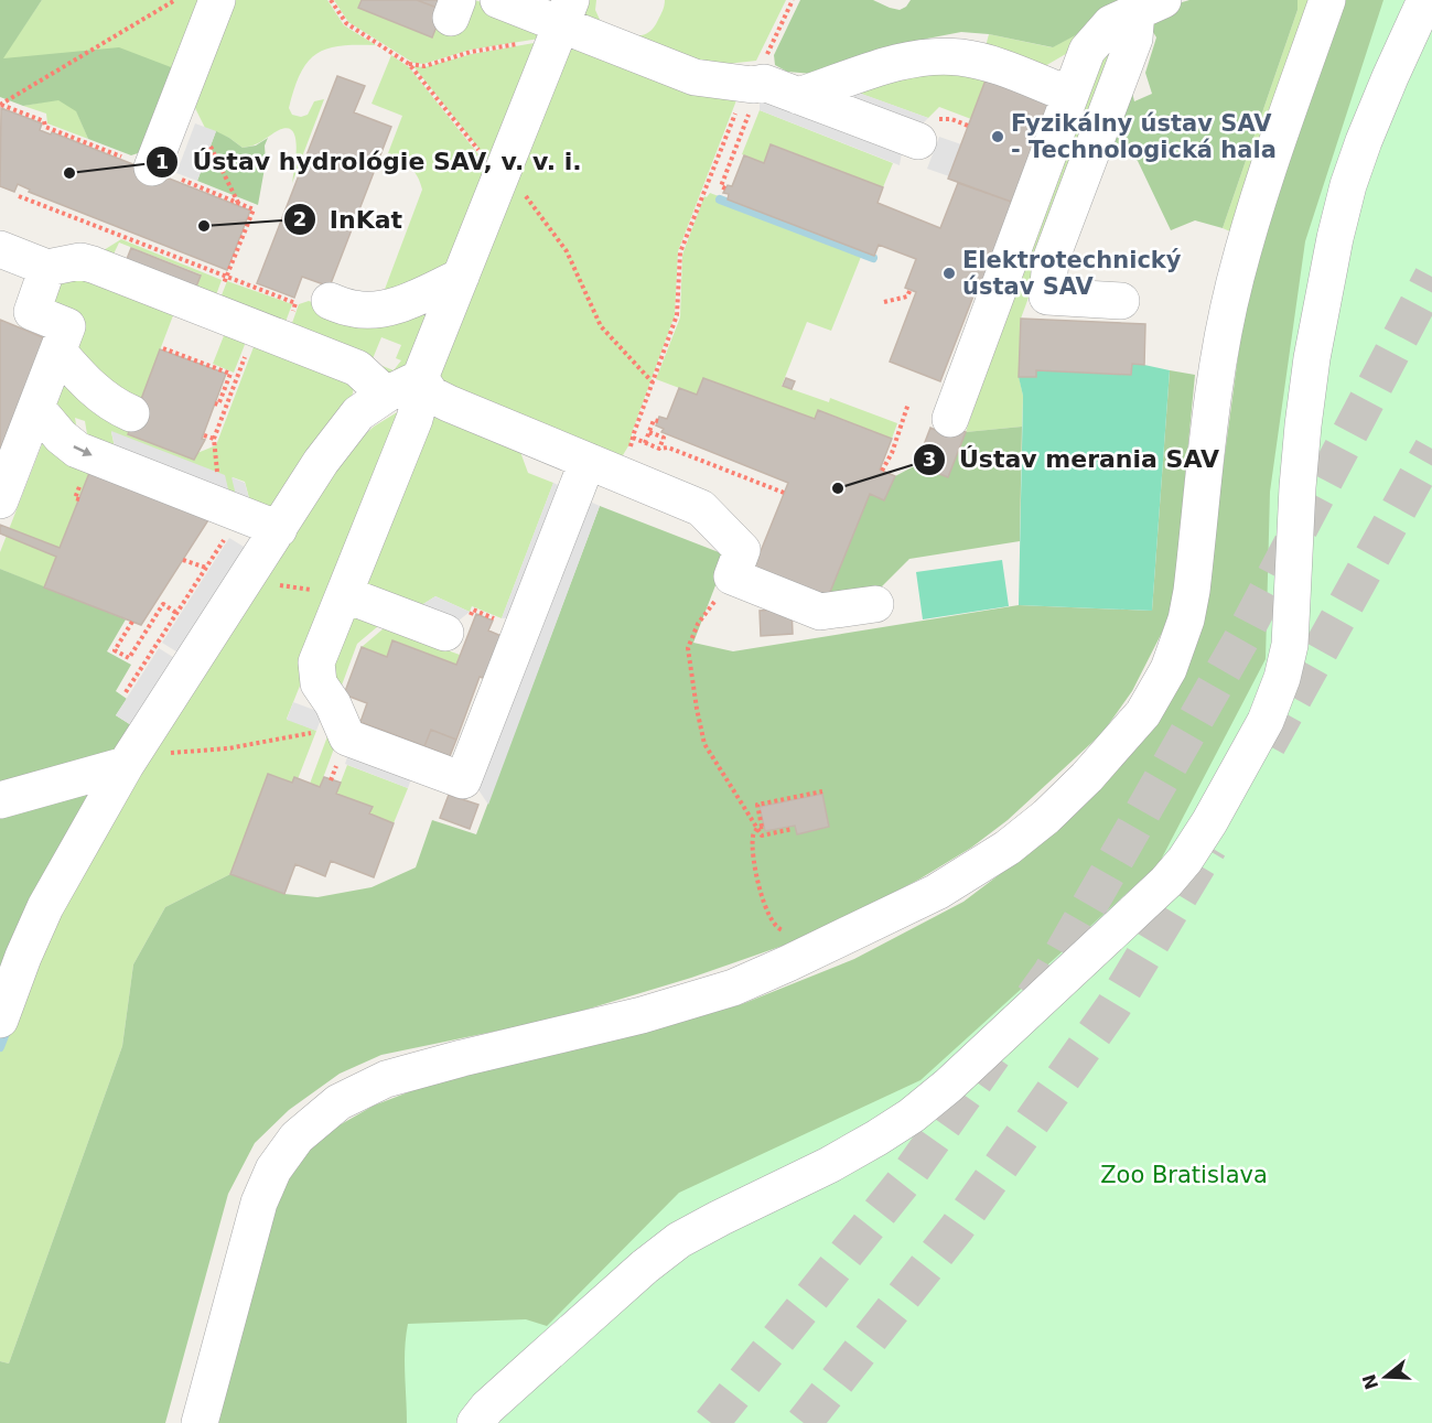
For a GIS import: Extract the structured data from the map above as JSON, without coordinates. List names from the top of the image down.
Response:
{
  "parks": ["Zoo Bratislava"],
  "places": [
    "Fyzikálny ústav SAV - Technologická hala",
    "Ústav hydrológie SAV, v. v. i.",
    "InKat",
    "Elektrotechnický ústav SAV",
    "Ústav merania SAV"
  ],
  "north": "left"
}
